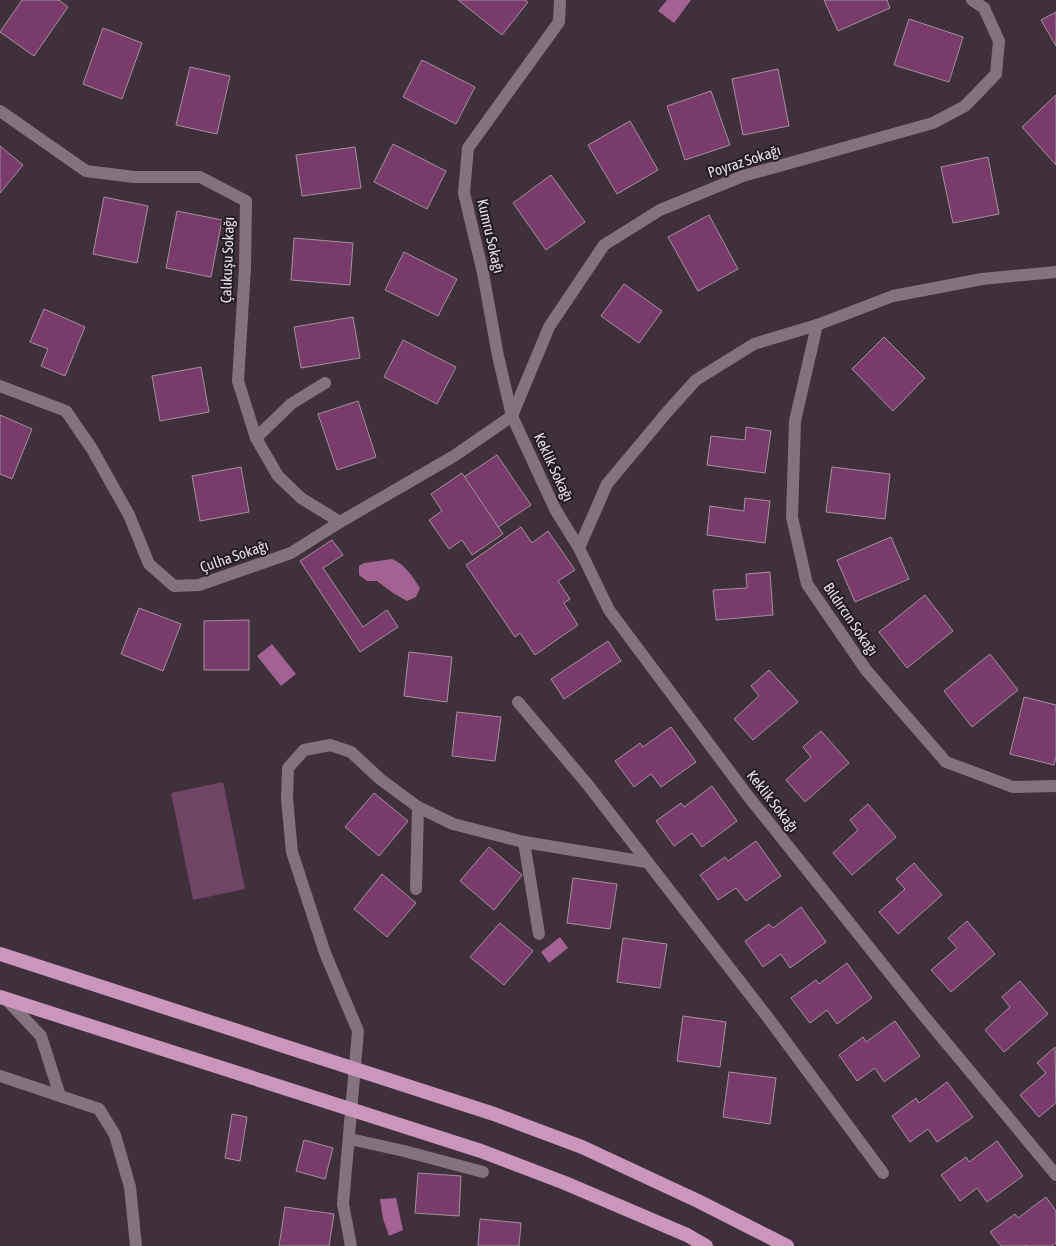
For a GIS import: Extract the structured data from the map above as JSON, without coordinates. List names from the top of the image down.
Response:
{
  "streets": {
    "street": [
      "Poyraz Sokağı",
      "Kumru Sokağı",
      "Çalıkuşu Sokağı",
      "Keklik Sokağı",
      "Çulha Sokağı",
      "Bıldırcın Sokağı"
    ]
  },
  "crossings": [
    ["Poyraz Sokağı", "Kumru Sokağı"],
    ["Poyraz Sokağı", "Keklik Sokağı"],
    ["Poyraz Sokağı", "Çulha Sokağı"],
    ["Kumru Sokağı", "Keklik Sokağı"],
    ["Kumru Sokağı", "Çulha Sokağı"],
    ["Çalıkuşu Sokağı", "Çulha Sokağı"],
    ["Keklik Sokağı", "Çulha Sokağı"]
  ]
}
